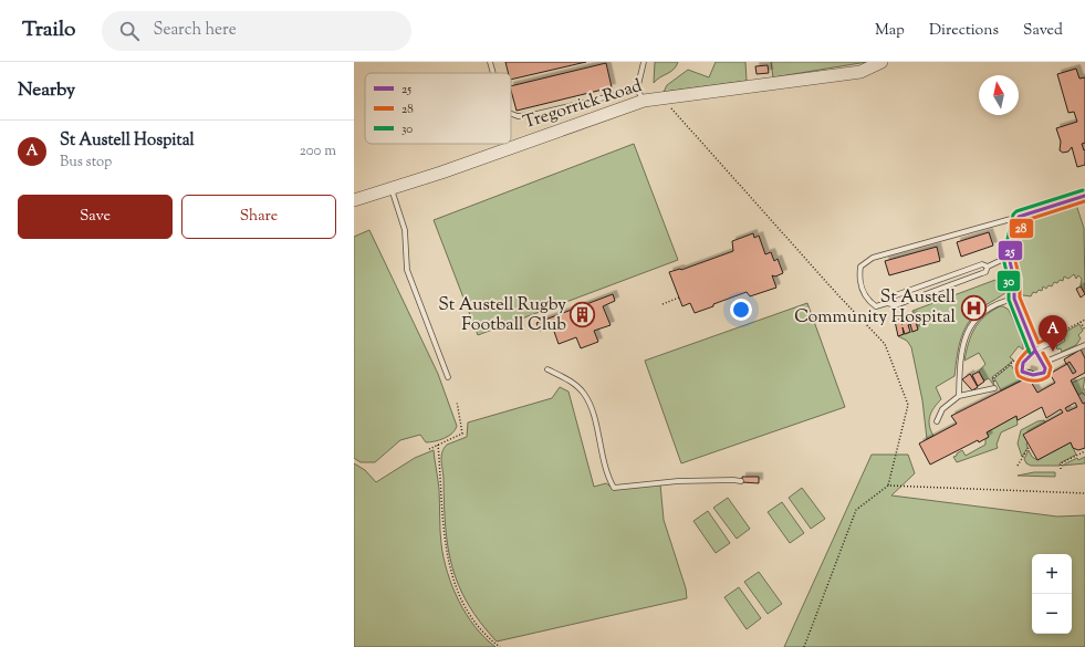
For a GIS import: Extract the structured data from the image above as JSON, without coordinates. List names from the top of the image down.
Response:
{
  "streets": {
    "street": ["Tregorrick Road"]
  },
  "places": {
    "hospital": ["St Austell Community Hospital"],
    "building": ["St Austell Rugby Football Club"]
  },
  "lines": ["transit line 30", "transit line 25", "transit line 28"],
  "legend": ["25", "28", "30"],
  "north": "top",
  "page": {
    "header": "Trailo",
    "search": "Search here",
    "nav": ["Map", "Directions", "Saved"],
    "heading": "Nearby",
    "list": [
      {
        "mark": "A",
        "name": "St Austell Hospital",
        "note": "Bus stop",
        "value": "200 m"
      }
    ],
    "buttons": ["Save", "Share"],
    "pins": "A",
    "map_buttons": ["+", "−"]
  }
}
